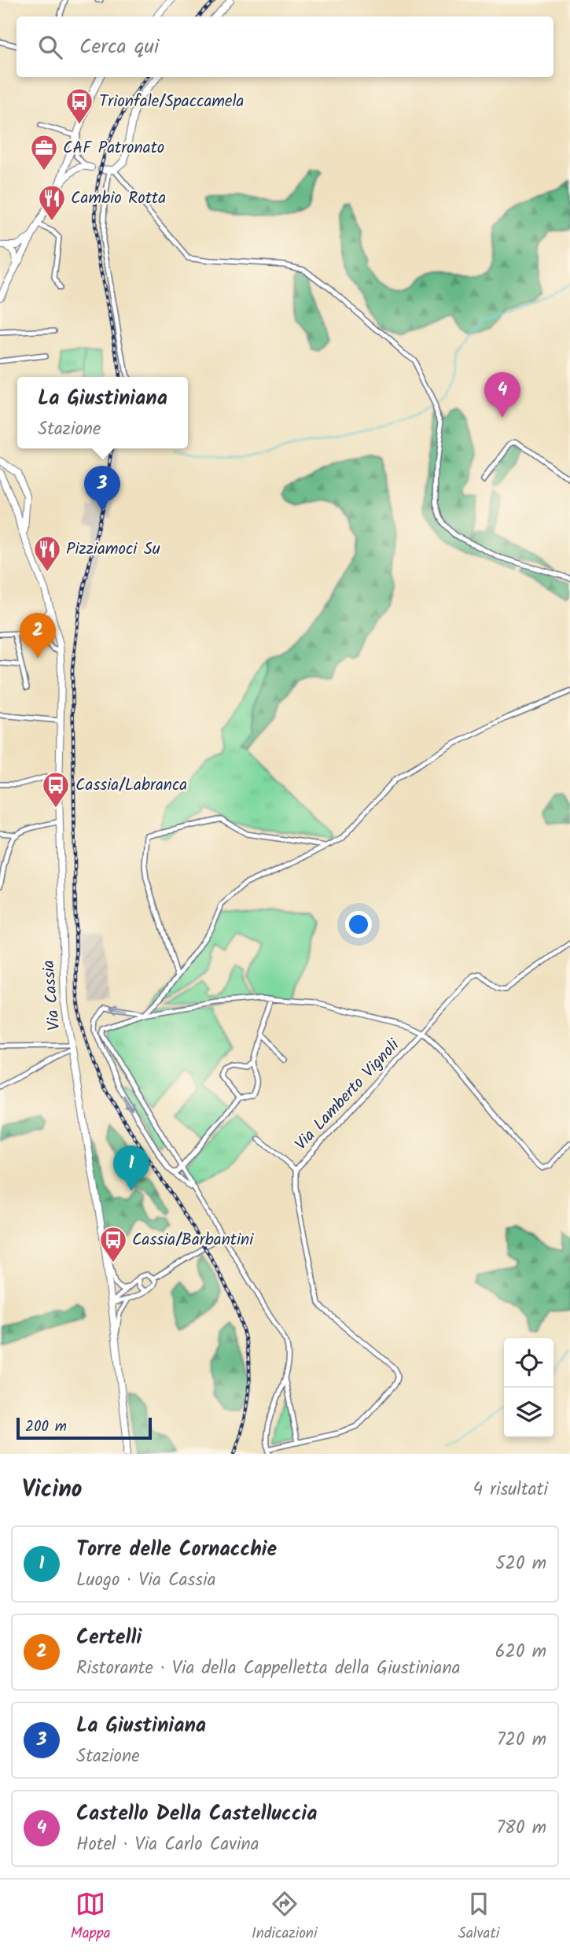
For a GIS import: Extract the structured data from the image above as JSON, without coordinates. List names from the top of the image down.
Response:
{
  "streets": {
    "main road": ["Via Cassia"],
    "street": ["Via Lamberto Vignoli"]
  },
  "places": {
    "bus stop": ["Trionfale/Spaccamela", "Cassia/Labranca", "Cassia/Barbantini"],
    "office": ["CAF Patronato"],
    "restaurant": ["Cambio Rotta", "Pizziamoci Su"]
  },
  "scale_bar": "200 m",
  "page": {
    "search": "Cerca qui",
    "pins": [
      "4",
      "3",
      "2",
      "1"
    ],
    "popup": ["La Giustiniana", "Stazione"],
    "scale": "200 m",
    "heading": ["Vicino", "4 risultati"],
    "list": [
      {
        "mark": "1",
        "name": "Torre delle Cornacchie",
        "note": "Luogo · Via Cassia",
        "value": "520 m"
      },
      {
        "mark": "2",
        "name": "Certelli",
        "note": "Ristorante · Via della Cappelletta della Giustiniana",
        "value": "620 m"
      },
      {
        "mark": "3",
        "name": "La Giustiniana",
        "note": "Stazione",
        "value": "720 m"
      },
      {
        "mark": "4",
        "name": "Castello Della Castelluccia",
        "note": "Hotel · Via Carlo Cavina",
        "value": "780 m"
      }
    ],
    "nav": ["Mappa", "Indicazioni", "Salvati"]
  }
}
